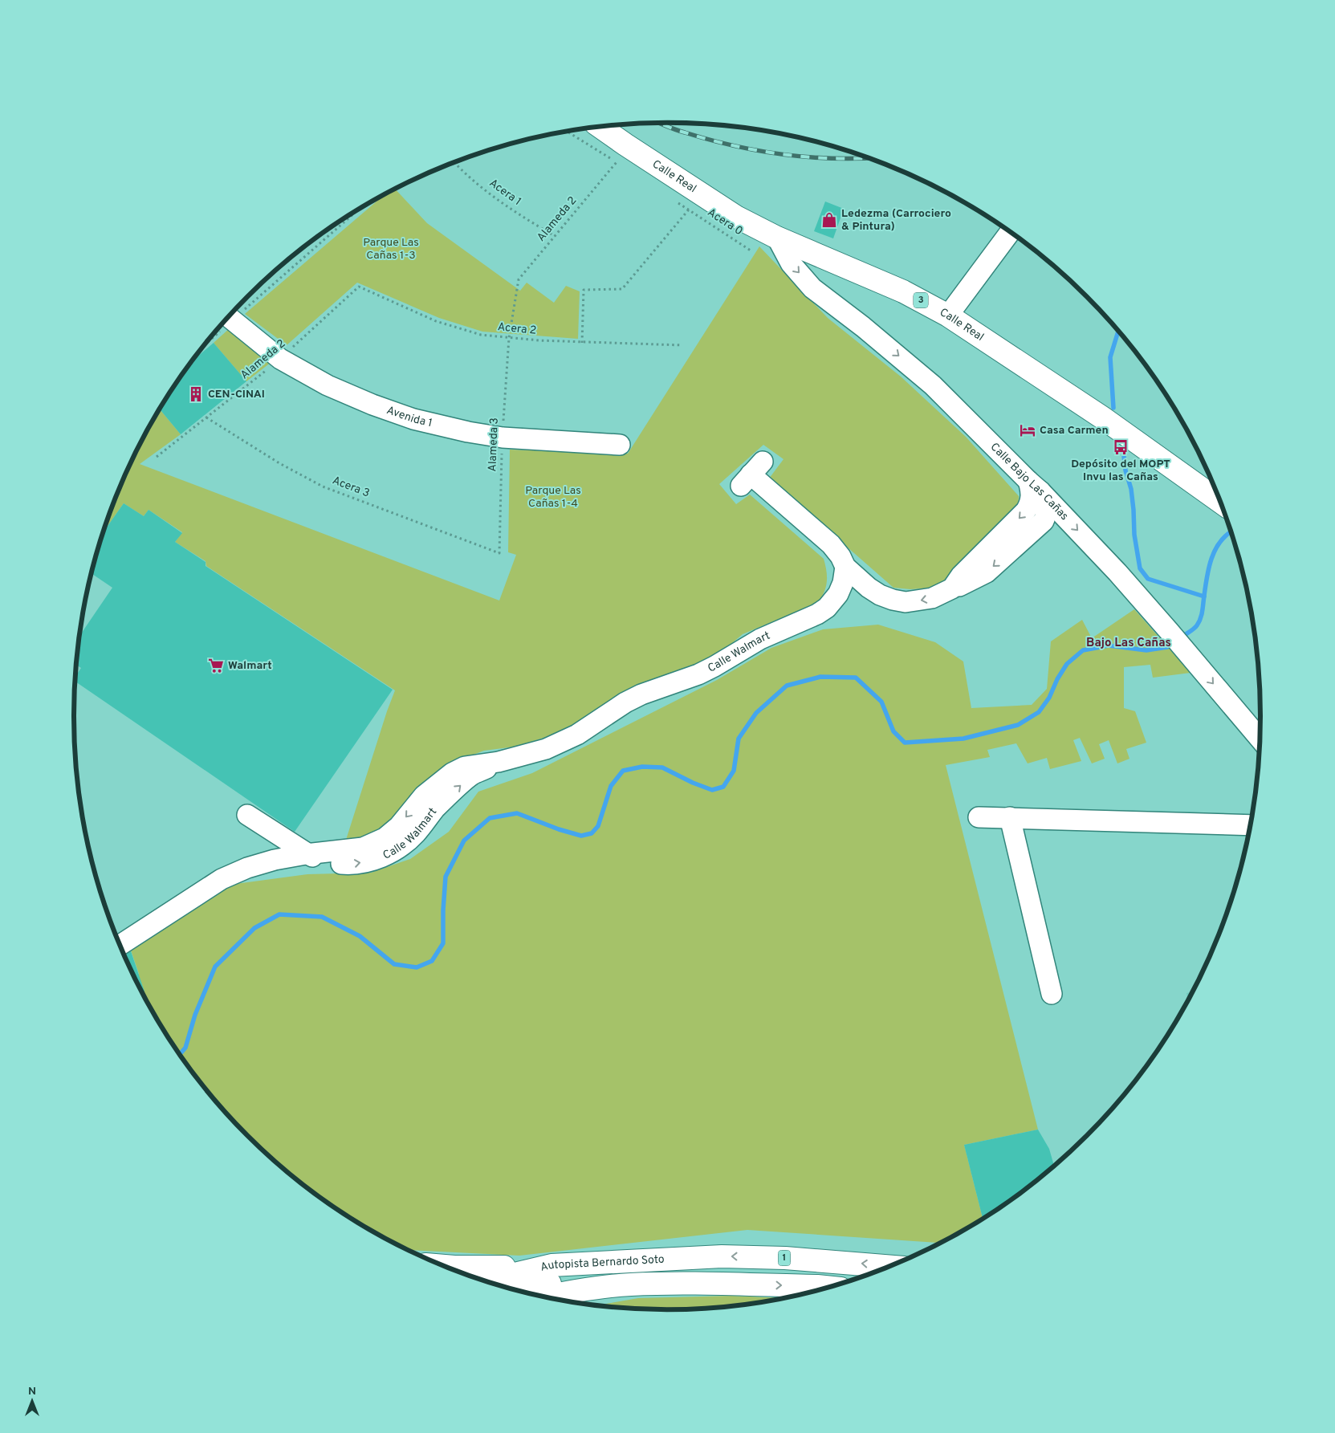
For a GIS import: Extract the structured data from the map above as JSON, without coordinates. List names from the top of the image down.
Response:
{
  "streets": {
    "main road": [
      "Calle Real",
      "3",
      "1",
      "Autopista Bernardo Soto"
    ],
    "street": ["Avenida 1", "Calle Bajo Las Cañas", "Calle Walmart"],
    "path": [
      "Acera 1",
      "Alameda 2",
      "Acera 0",
      "Acera 2",
      "Alameda 3",
      "Acera 3"
    ]
  },
  "crossings": [
    ["Calle Real", "Calle Bajo Las Cañas"],
    ["Acera 1", "Alameda 2"],
    ["Alameda 2", "Acera 2"],
    ["Alameda 2", "Avenida 1"],
    ["Alameda 2", "Alameda 3"],
    ["Alameda 2", "Acera 3"],
    ["Acera 0", "Acera 2"],
    ["Acera 2", "Alameda 3"],
    ["Avenida 1", "Alameda 3"],
    ["Alameda 3", "Acera 3"],
    ["1", "Autopista Bernardo Soto"]
  ],
  "one_way": ["Calle Bajo Las Cañas"],
  "districts": ["Bajo Las Cañas"],
  "parks": ["Parque Las Cañas 1-3", "Parque Las Cañas 1-4"],
  "places": {
    "shop": ["Ledezma (Carrociero & Pintura)"],
    "building": ["CEN-CINAI"],
    "hotel": ["Casa Carmen"],
    "bus stop": ["Depósito del MOPT Invu las Cañas"],
    "supermarket": ["Walmart"]
  },
  "north": "top"
}
